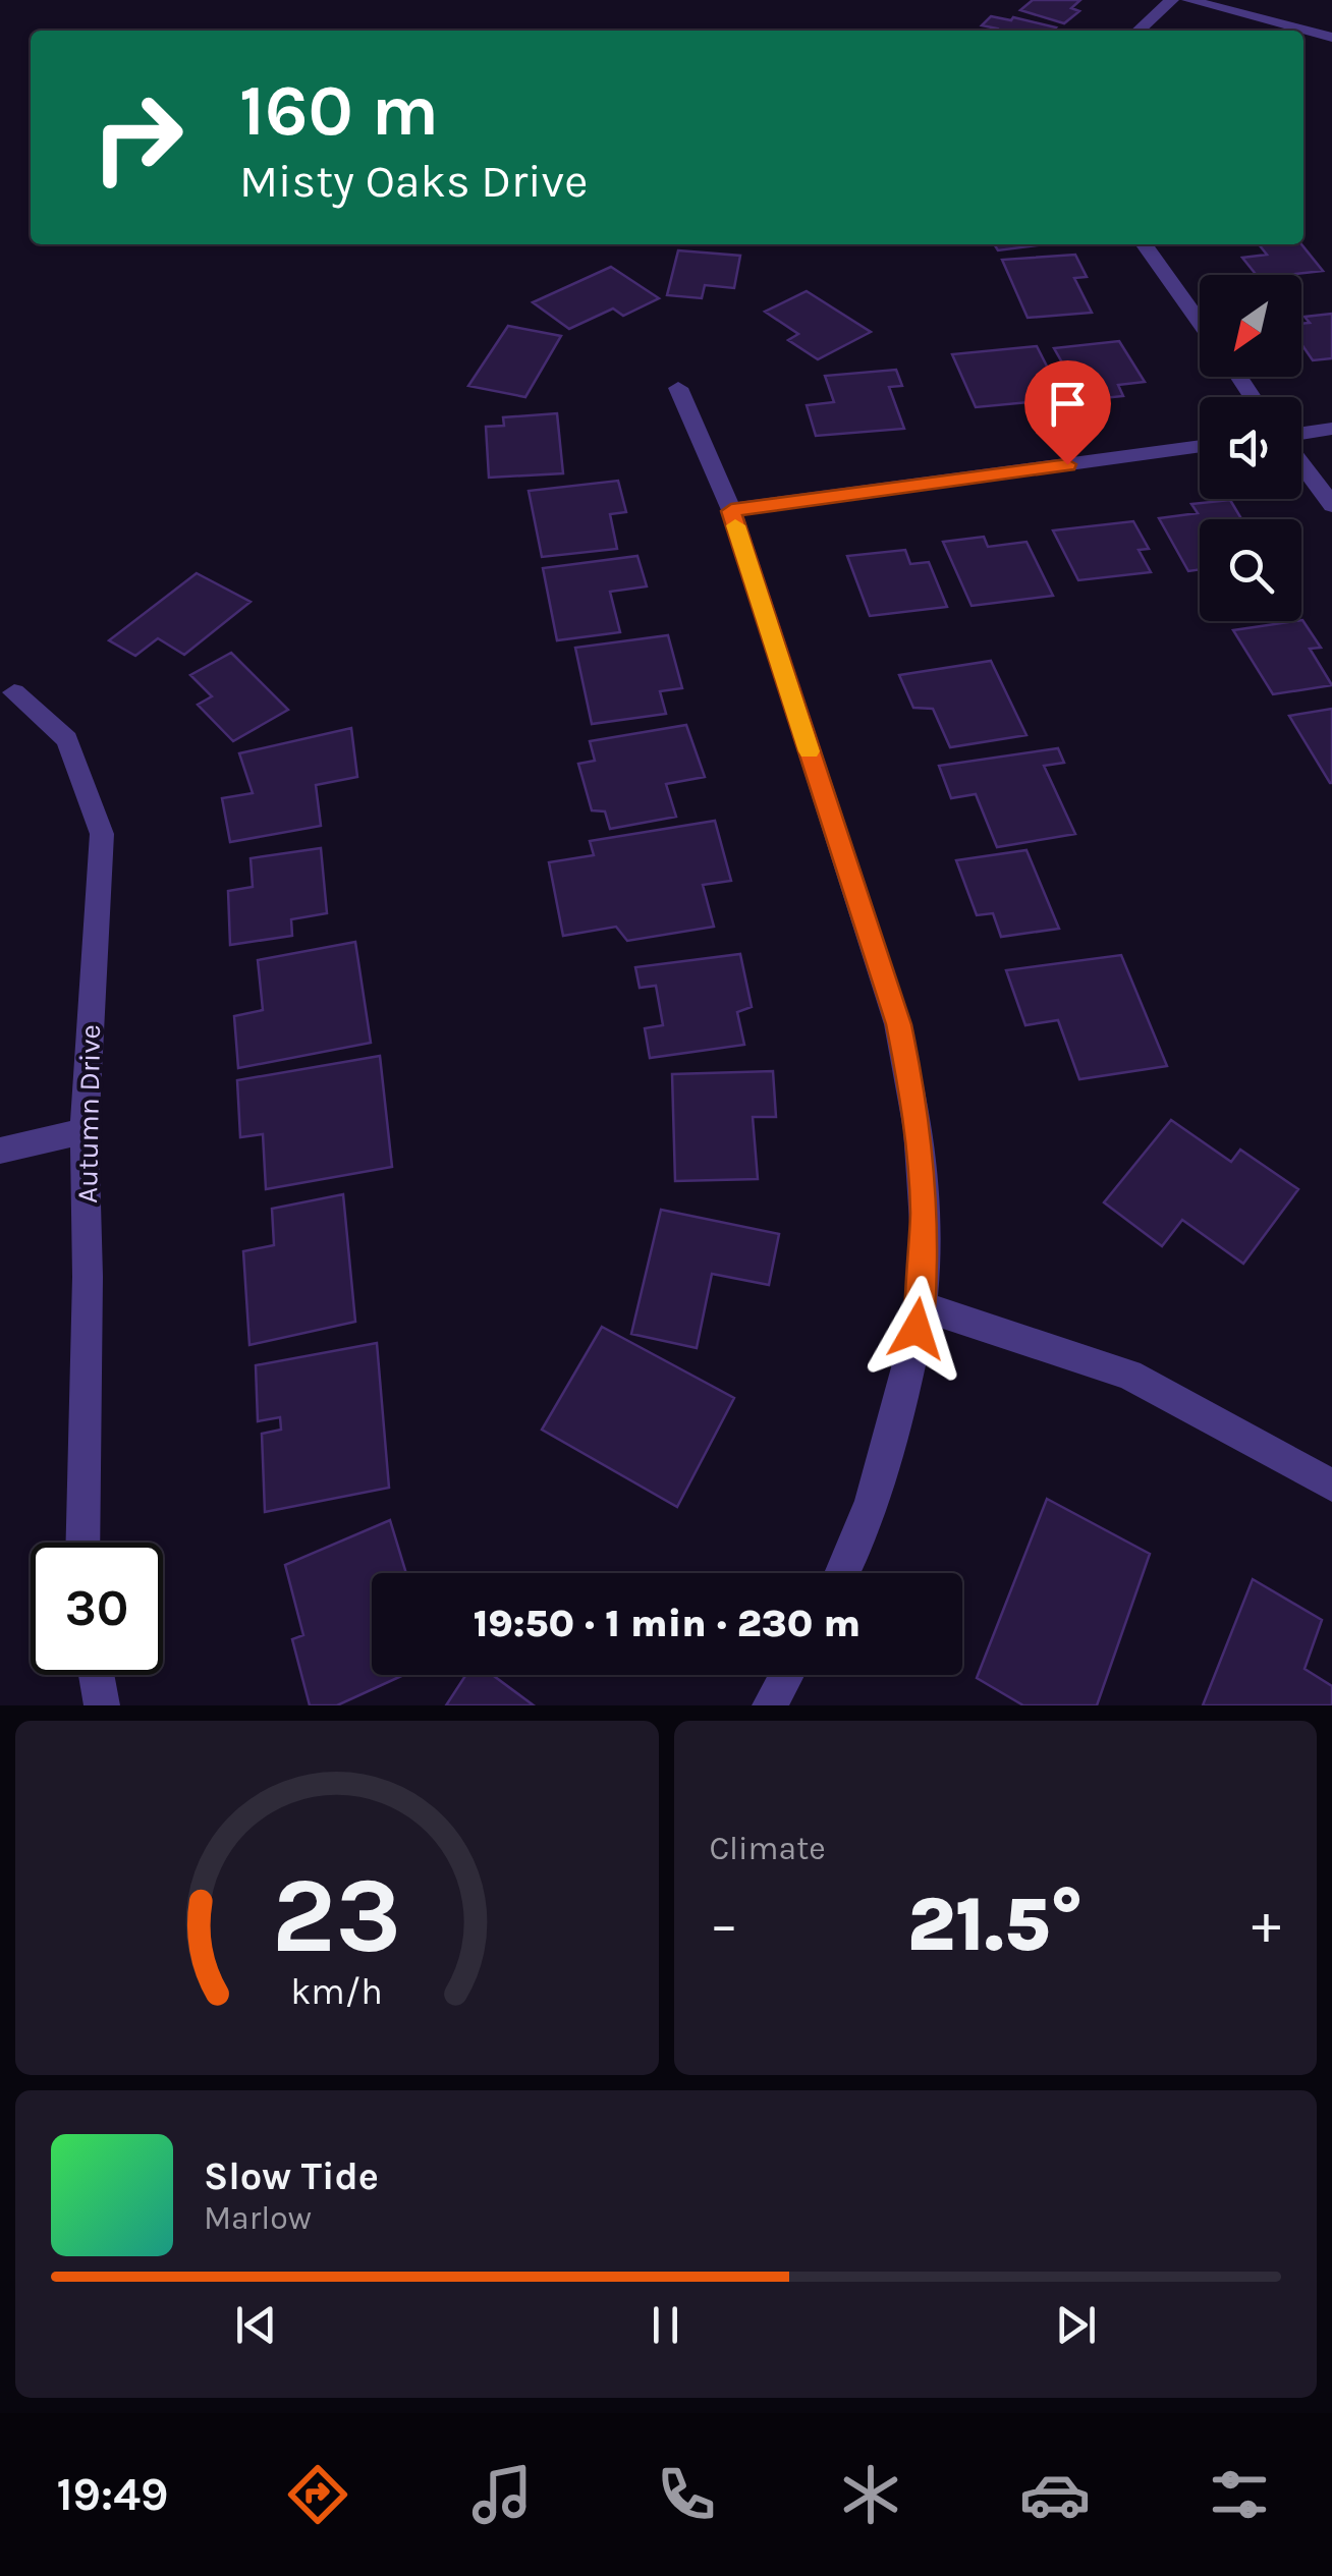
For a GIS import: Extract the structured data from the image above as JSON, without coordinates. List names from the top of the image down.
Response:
{
  "streets": {
    "street": ["Autumn Drive"]
  },
  "north": "bottom left",
  "page": {
    "turn": ["160 m", "Misty Oaks Drive"],
    "limit": "30",
    "trip": "19:50 · 1 min · 230 m",
    "tile": "Climate",
    "heat": ["−", "21.5°", "+"],
    "song": ["Slow Tide", "Marlow"],
    "tabs": "19:49",
    "gauge": ["23", "km/h"]
  }
}
